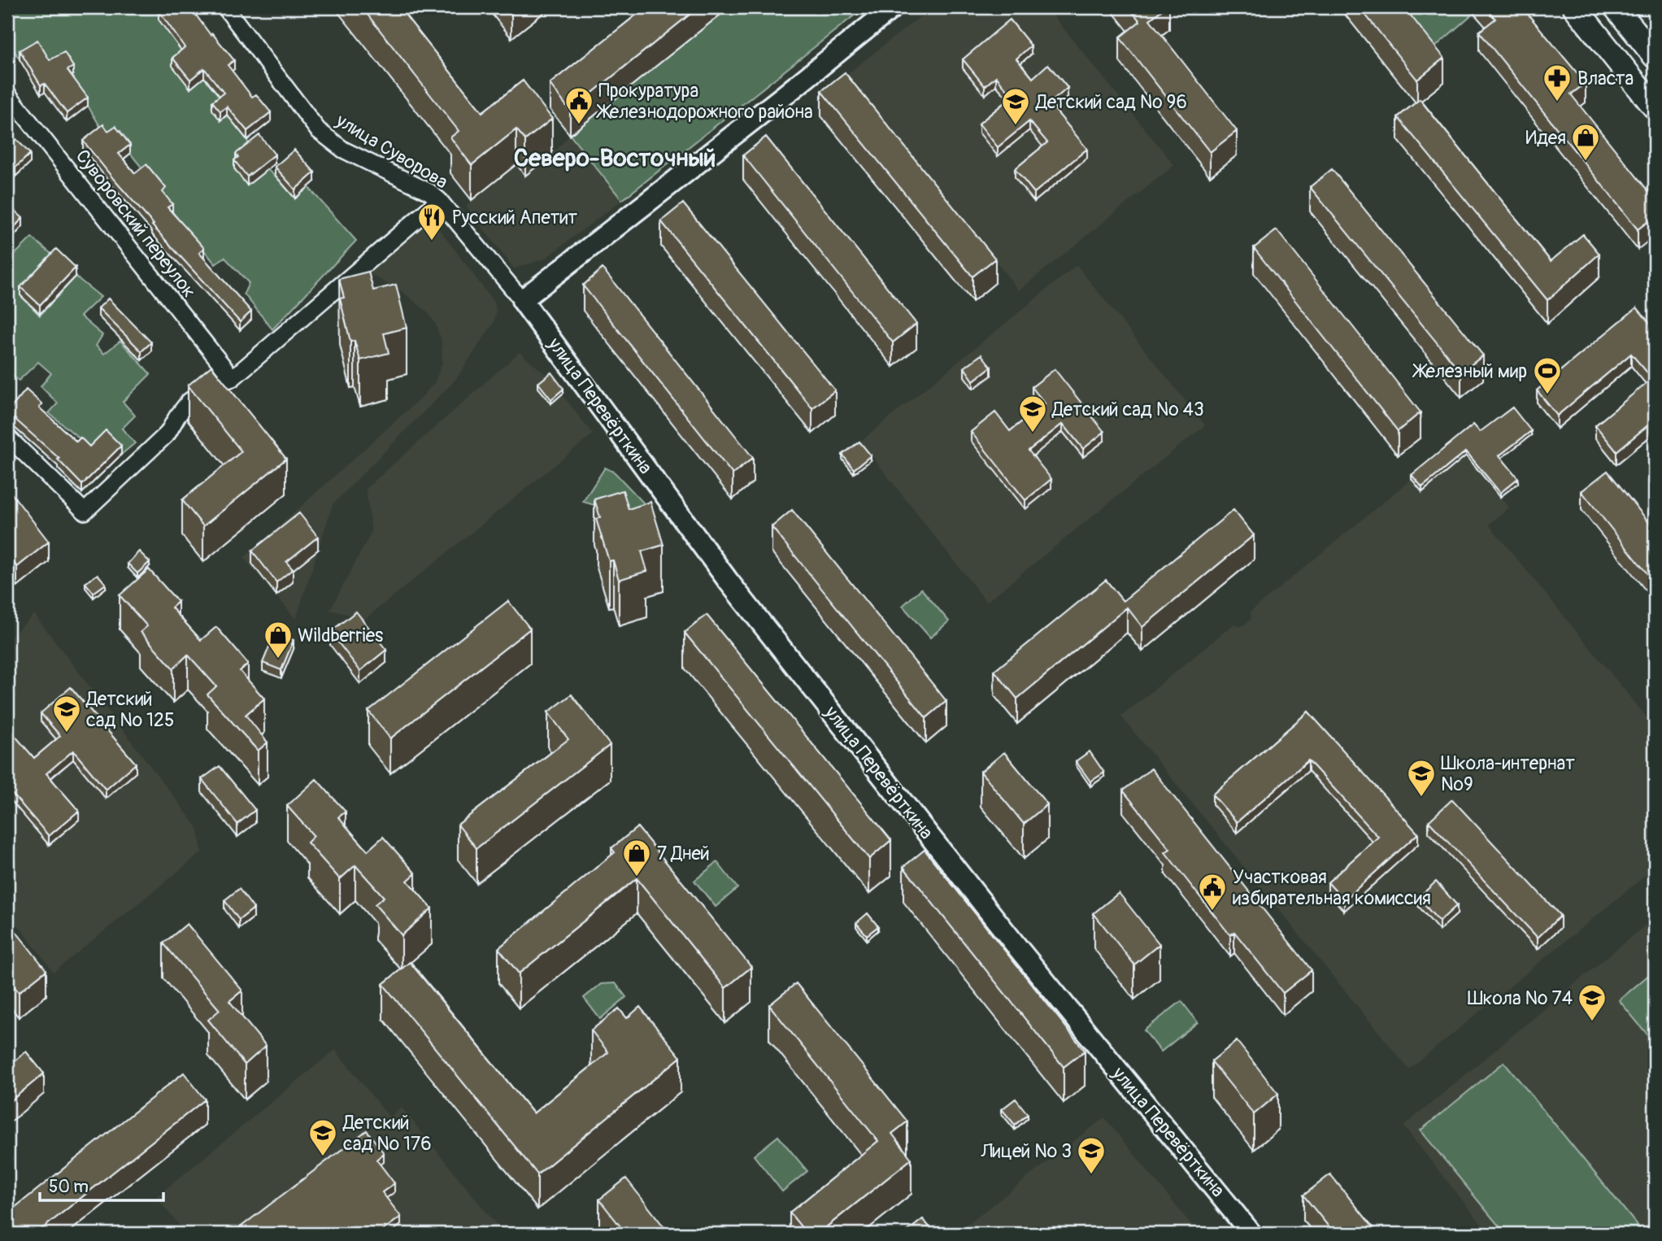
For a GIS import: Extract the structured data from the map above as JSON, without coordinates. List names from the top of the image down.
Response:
{
  "streets": {
    "street": ["улица Суворова", "Суворовский переулок", "улица Перевёрткина"]
  },
  "crossings": [
    ["улица Суворова", "улица Перевёрткина"]
  ],
  "districts": ["Северо-Восточный"],
  "places": {
    "pharmacy": ["Власта"],
    "public building": ["Прокуратура Железнодорожного района", "Участковая избирательная комиссия"],
    "school or university": [
      "Детский сад № 96",
      "Детский сад № 43",
      "Детский сад № 125",
      "Школа-интернат №9",
      "Школа № 74",
      "Детский сад № 176",
      "Лицей № 3"
    ],
    "shop": ["Идея", "Wildberries", "7 Дней"],
    "restaurant": ["Русский Апетит"],
    "sports": ["Железный мир"]
  },
  "scale_bar": "50 m"
}
